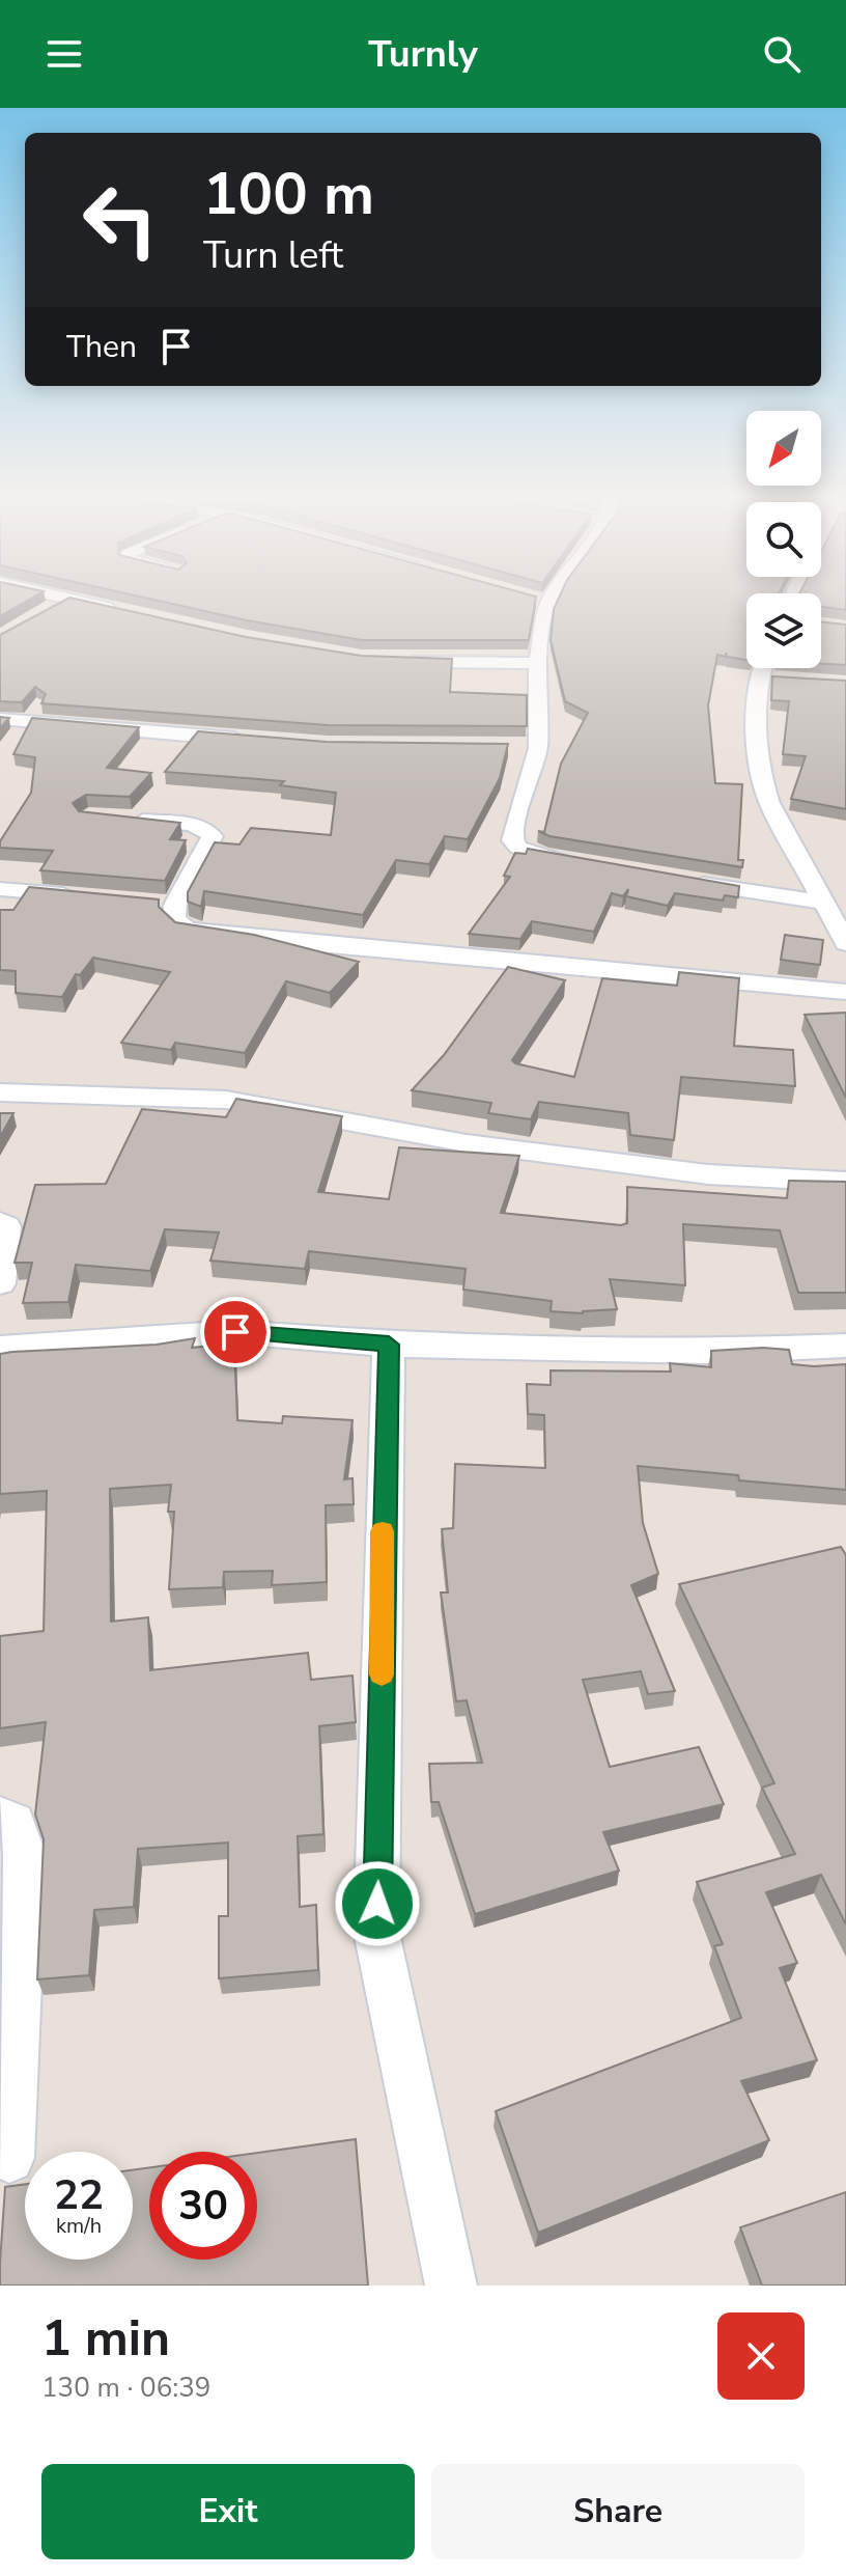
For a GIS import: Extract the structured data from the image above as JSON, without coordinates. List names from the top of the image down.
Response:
{
  "north": "bottom left",
  "page": {
    "header": "Turnly",
    "turn": ["100 m", "Turn left"],
    "then": "Then",
    "speed": "22 km/h",
    "limit": "30",
    "heading": ["1 min", "130 m · 06:39"],
    "buttons": ["Exit", "Share"]
  }
}
